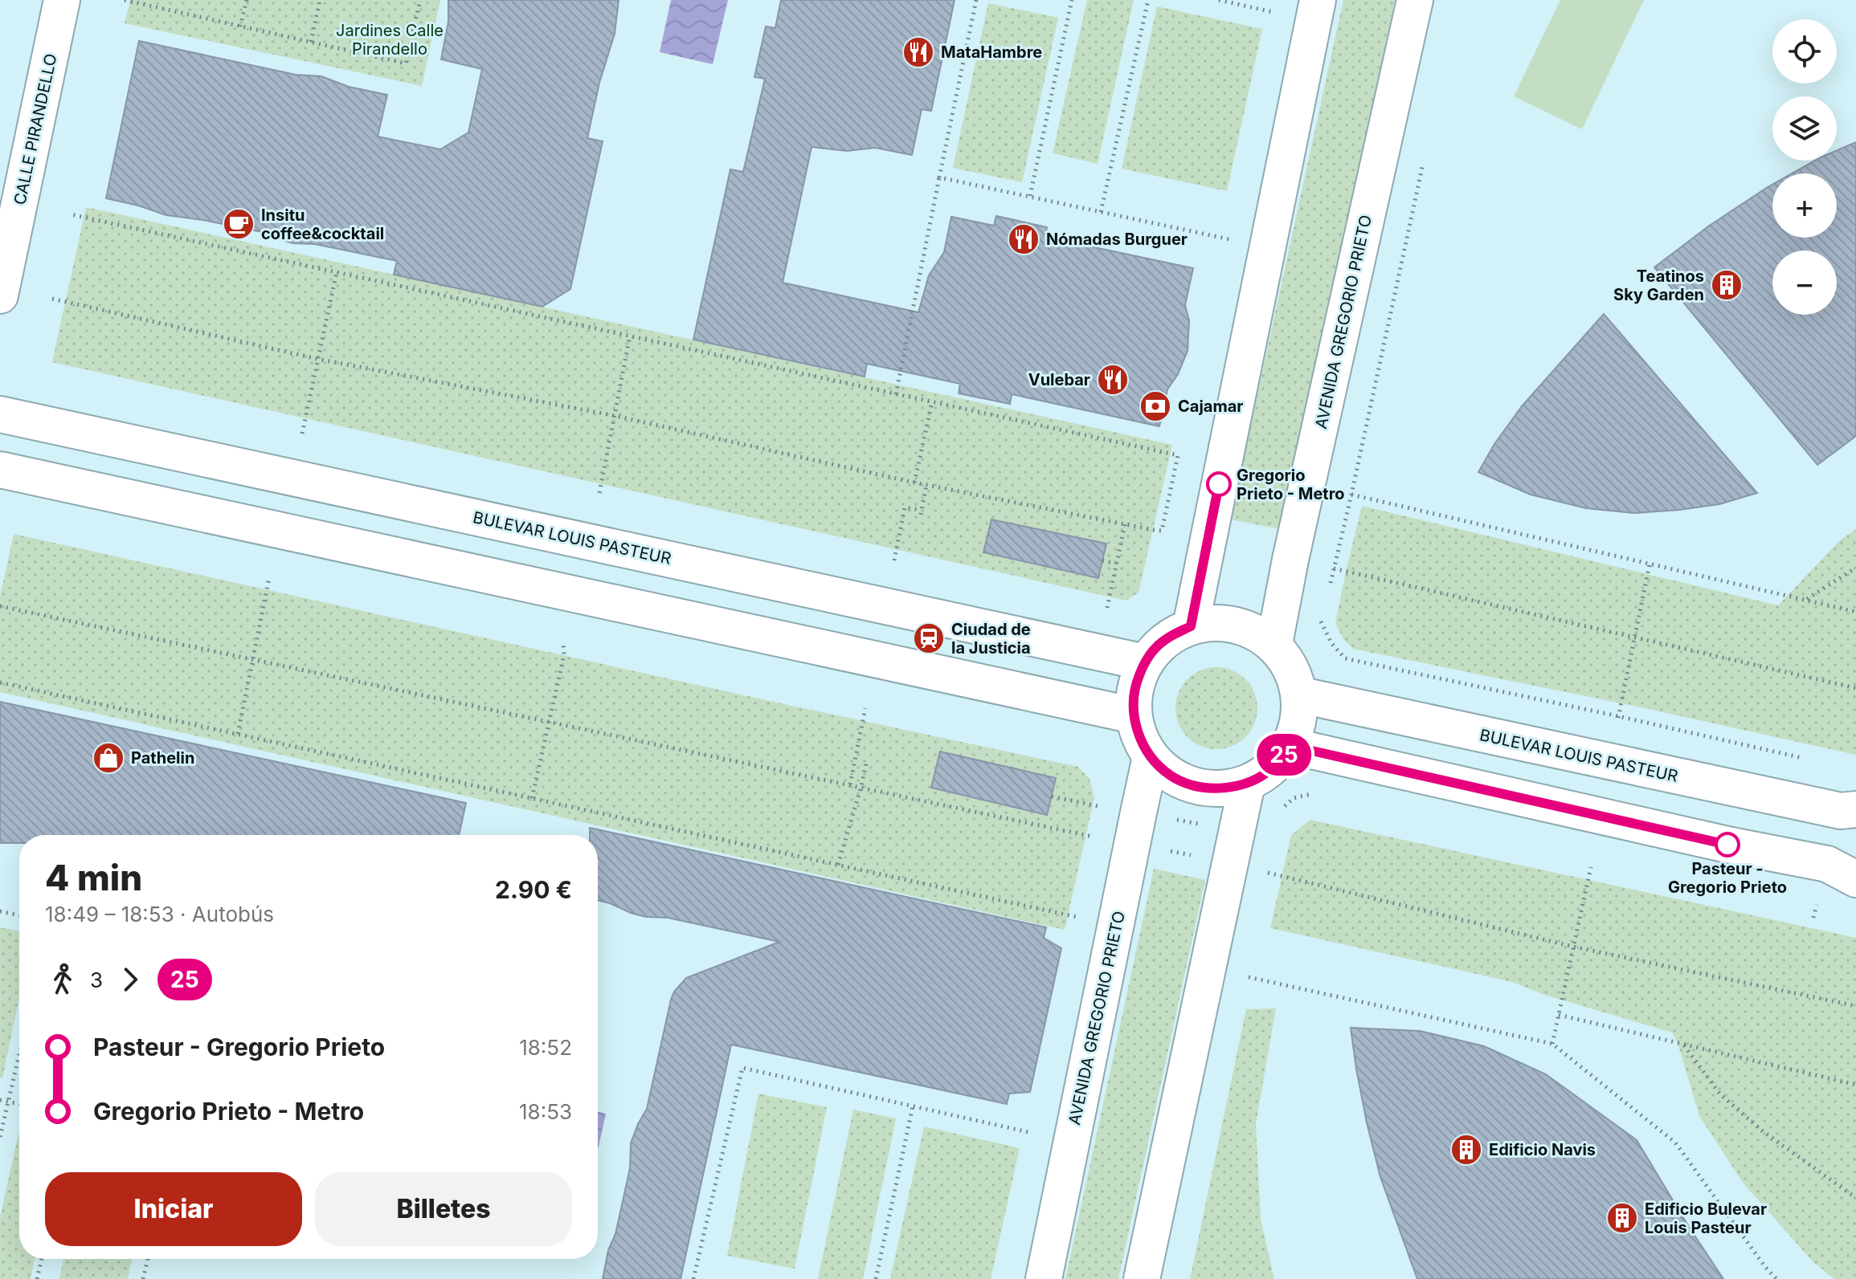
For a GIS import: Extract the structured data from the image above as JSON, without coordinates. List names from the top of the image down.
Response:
{
  "streets": {
    "street": ["CALLE PIRANDELLO", "AVENIDA GREGORIO PRIETO", "BULEVAR LOUIS PASTEUR"]
  },
  "crossings": [
    ["AVENIDA GREGORIO PRIETO", "BULEVAR LOUIS PASTEUR"]
  ],
  "parks": ["Jardines Calle Pirandello"],
  "places": {
    "restaurant": ["MataHambre", "Nómadas Burguer", "Vulebar"],
    "cafe": ["Insitu coffee&cocktail"],
    "building": ["Teatinos Sky Garden", "Edificio Navis", "Edificio Bulevar Louis Pasteur"],
    "bank": ["Cajamar"],
    "other": ["Gregorio Prieto - Metro", "Pasteur - Gregorio Prieto"],
    "station": ["Ciudad de la Justicia"],
    "shop": ["Pathelin"]
  },
  "lines": ["bus line 25"],
  "page": {
    "on_map": "25",
    "map_buttons": ["+", "−"],
    "heading": ["4 min", "18:49 – 18:53 · Autobús", "2.90 €"],
    "legs": ["3", "25"],
    "list": [
      {
        "name": "Pasteur - Gregorio Prieto",
        "value": "18:52"
      },
      {
        "name": "Gregorio Prieto - Metro",
        "value": "18:53"
      }
    ],
    "buttons": ["Iniciar", "Billetes"]
  }
}
